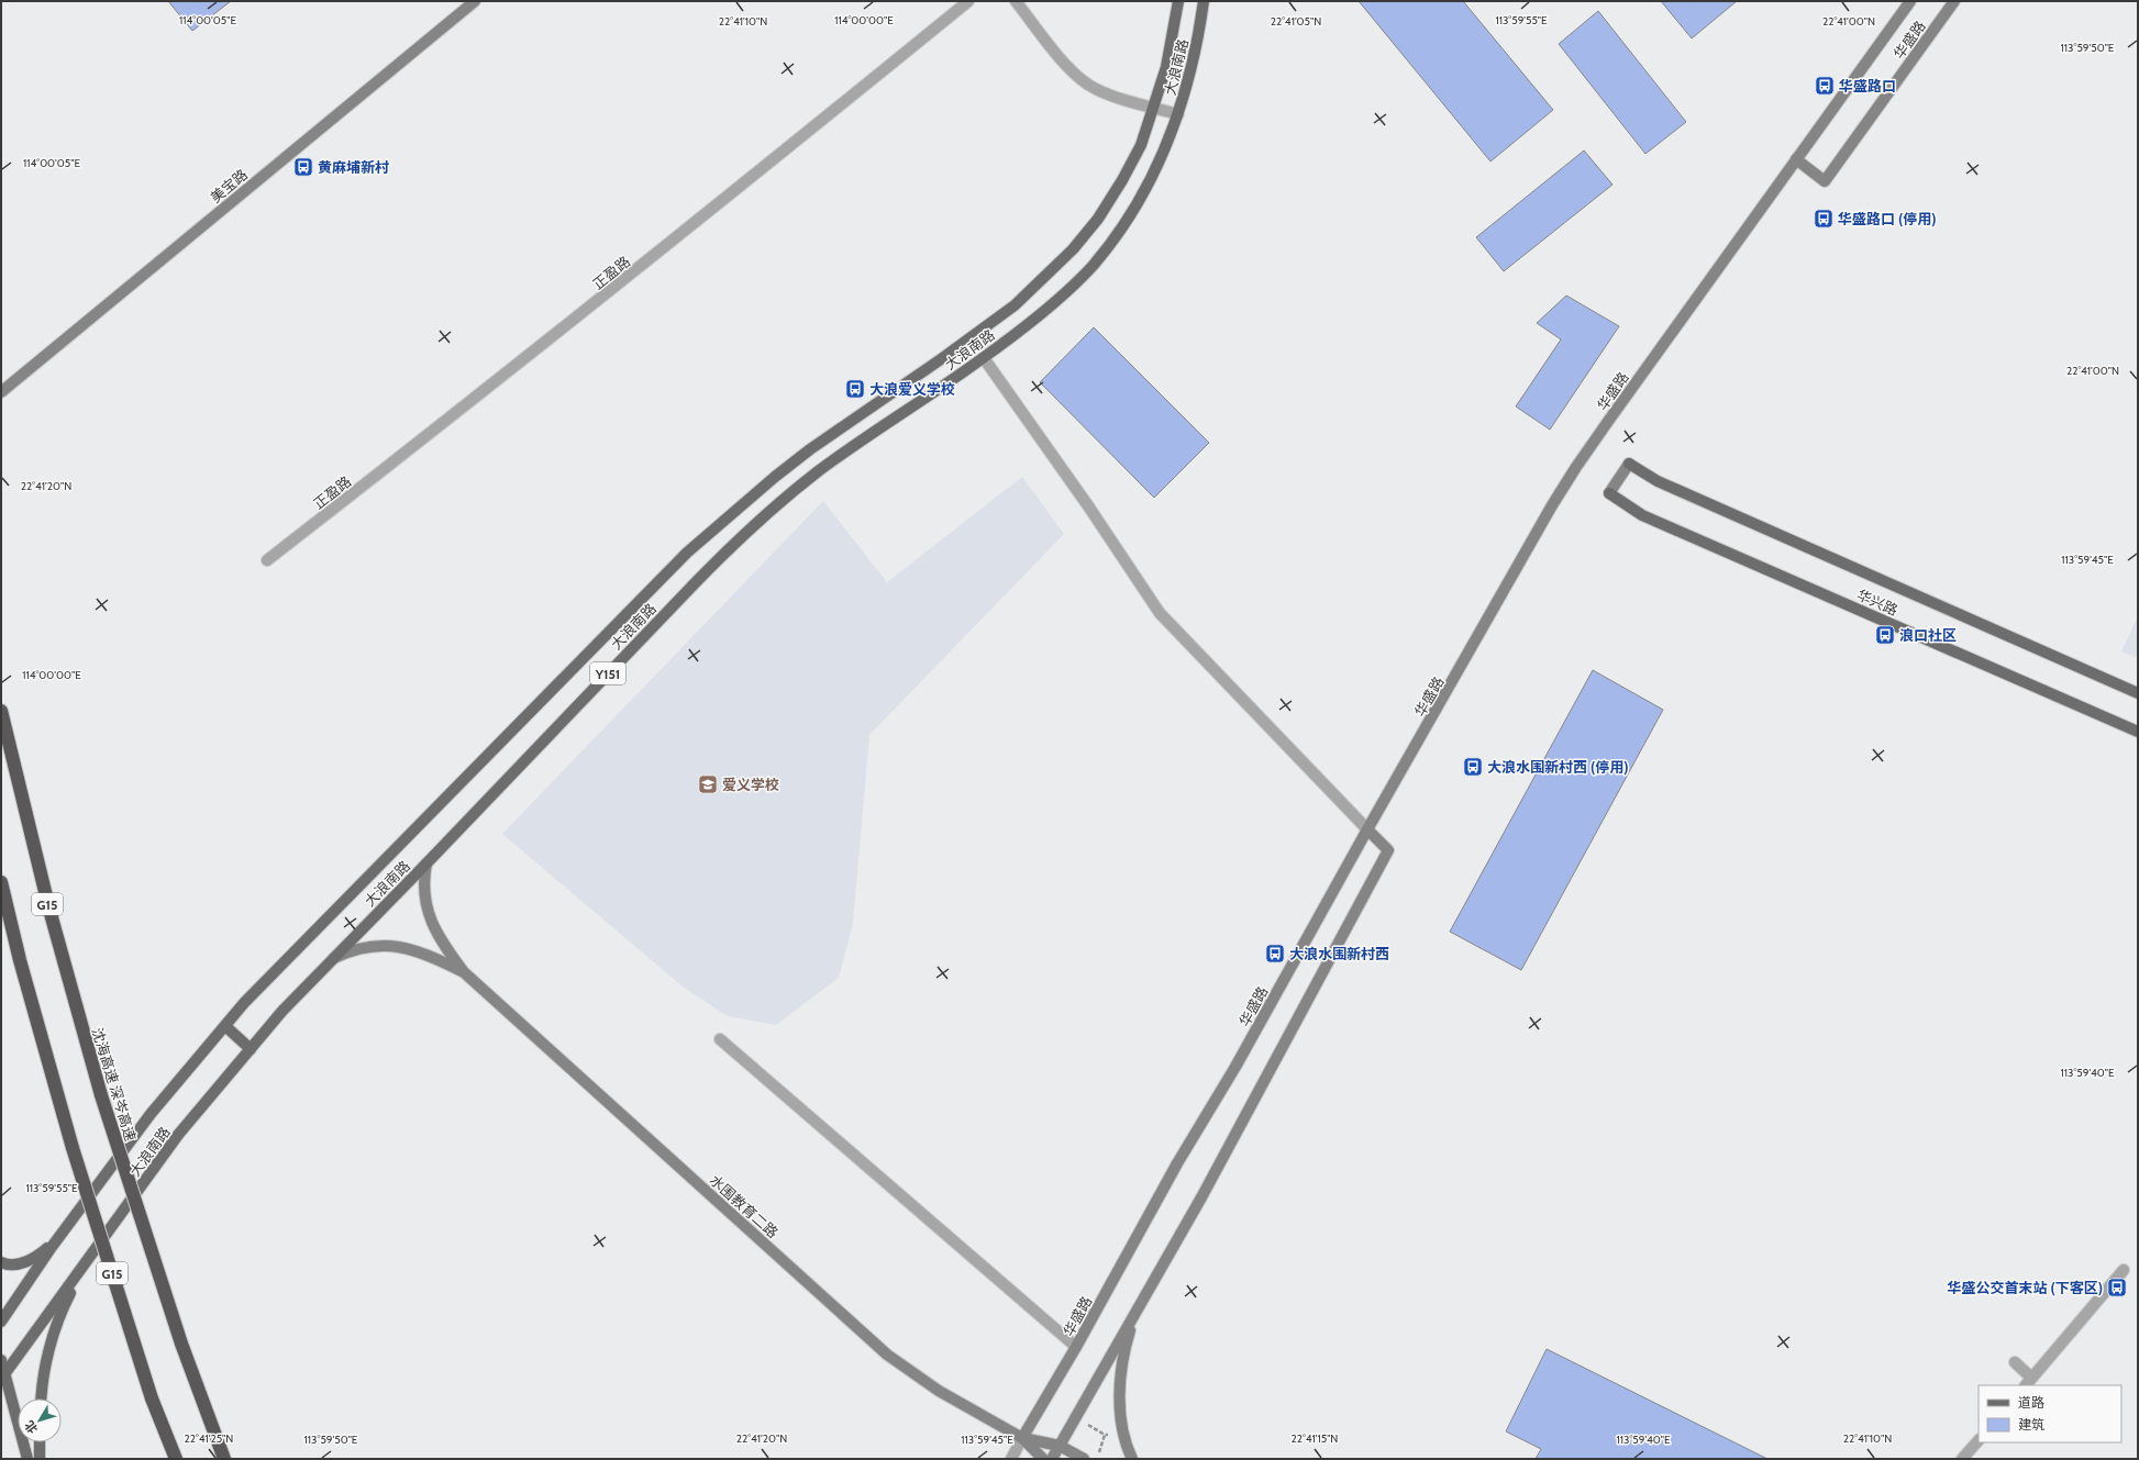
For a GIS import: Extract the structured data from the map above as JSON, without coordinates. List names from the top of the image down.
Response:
{
  "streets": {
    "highway": ["G15", "沈海高速 深岑高速"],
    "main road": [
      "华盛路",
      "大浪南路",
      "美宝路",
      "华兴路",
      "Y151",
      "水围教育二路"
    ],
    "street": ["正盈路"]
  },
  "crossings": [
    ["华盛路", "水围教育二路"]
  ],
  "places": {
    "bus stop": [
      "华盛路口",
      "黄麻埔新村",
      "华盛路口 (停用)",
      "大浪爱义学校",
      "浪口社区",
      "大浪水围新村西 (停用)",
      "大浪水围新村西",
      "华盛公交首末站 (下客区)"
    ],
    "school or university": ["爱义学校"]
  },
  "legend": ["道路", "建筑"],
  "north": "bottom left",
  "coordinates": [
    "114°00'05\"E",
    "114°00'00\"E",
    "113°59'55\"E",
    "22°41'10\"N",
    "22°41'05\"N",
    "22°41'00\"N",
    "113°59'50\"E",
    "22°41'20\"N",
    "113°59'45\"E",
    "113°59'40\"E",
    "22°41'25\"N",
    "22°41'15\"N"
  ]
}
